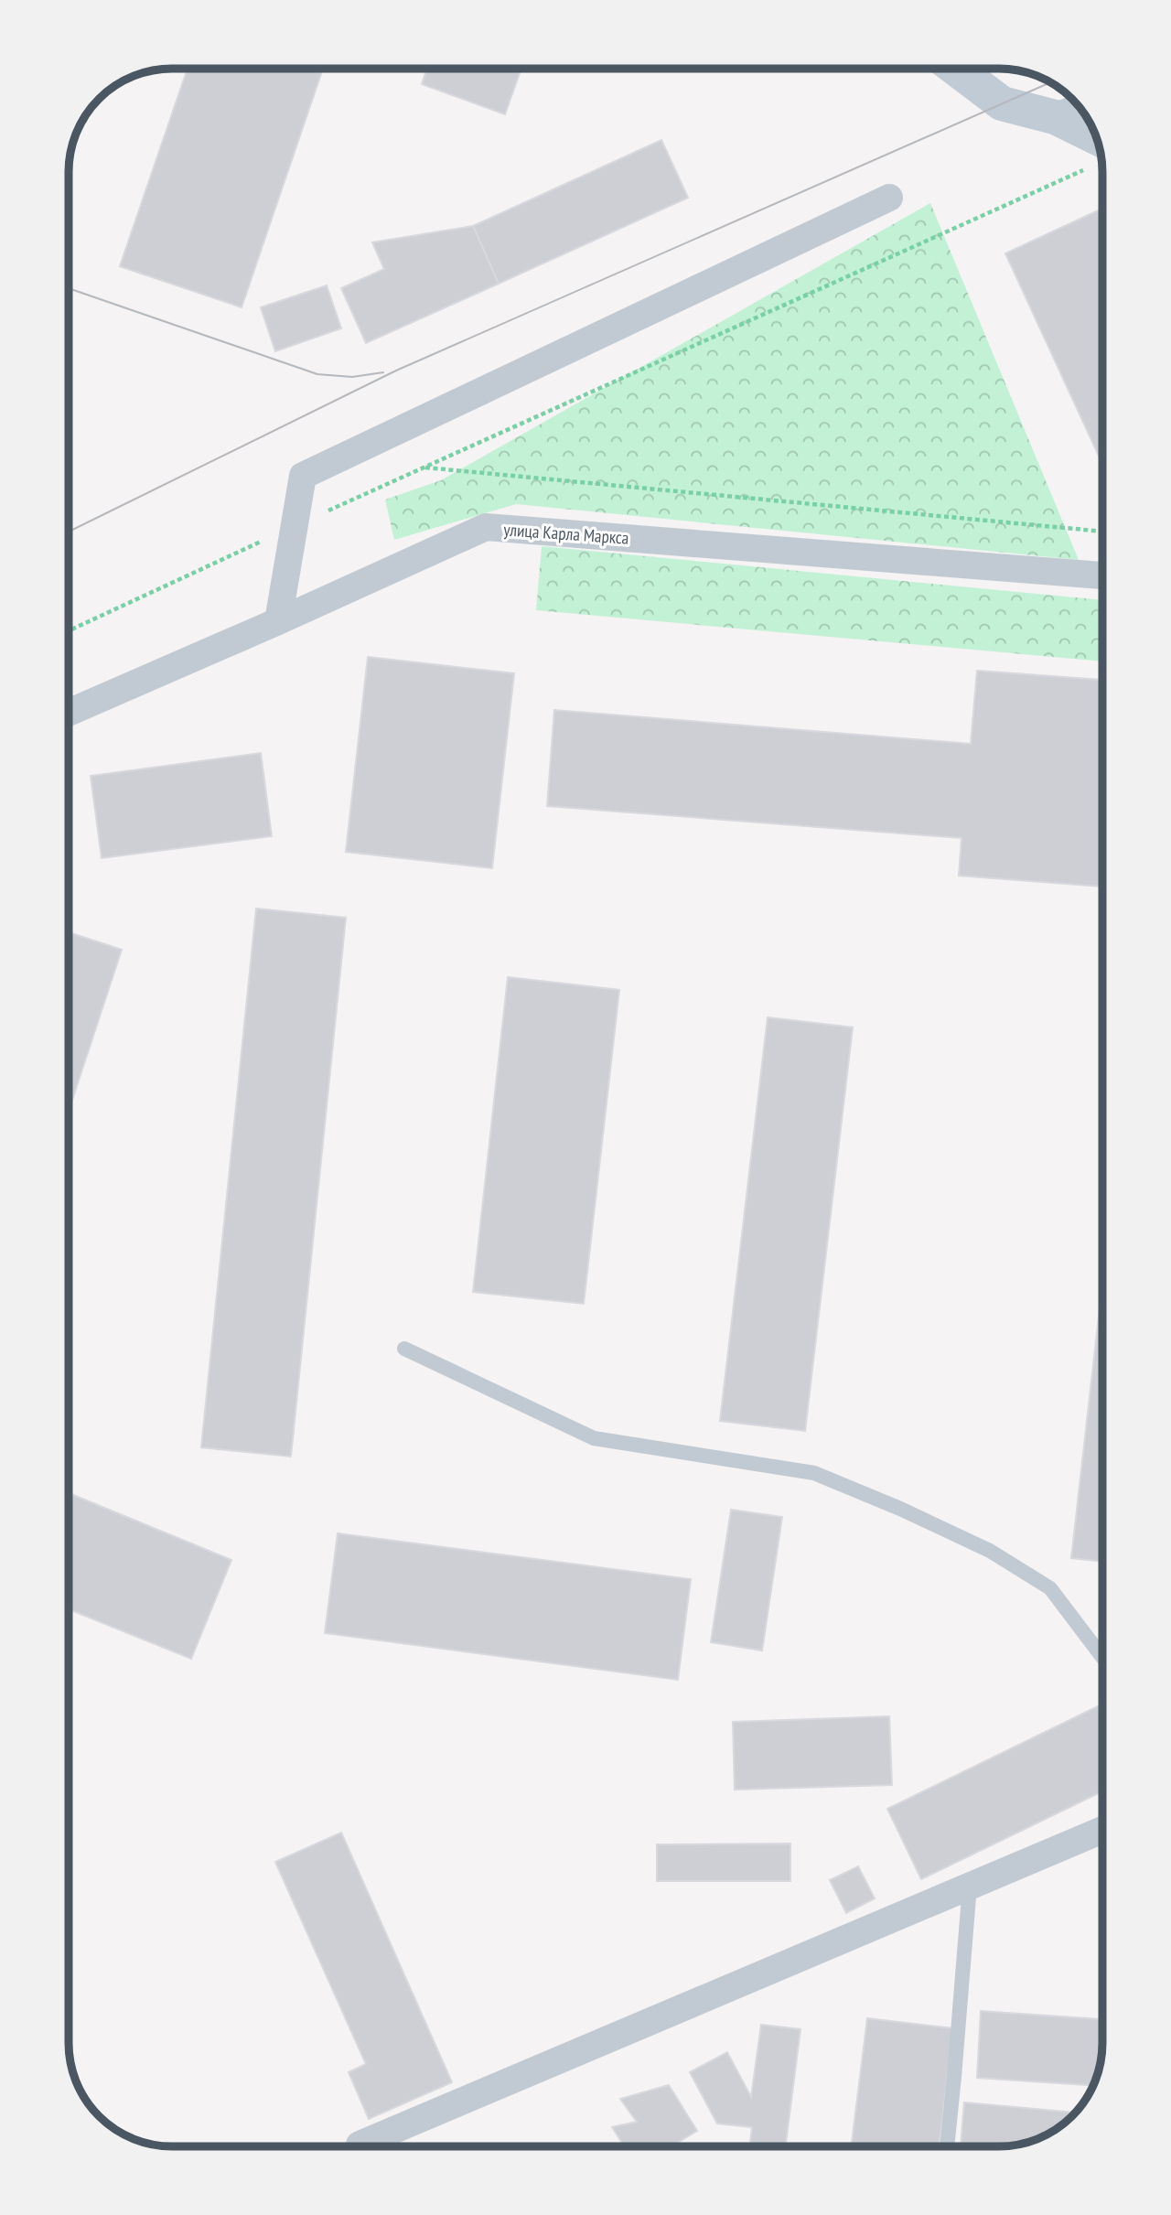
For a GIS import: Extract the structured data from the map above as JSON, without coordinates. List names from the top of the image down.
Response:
{
  "streets": {
    "street": ["улица Карла Маркса"]
  }
}
